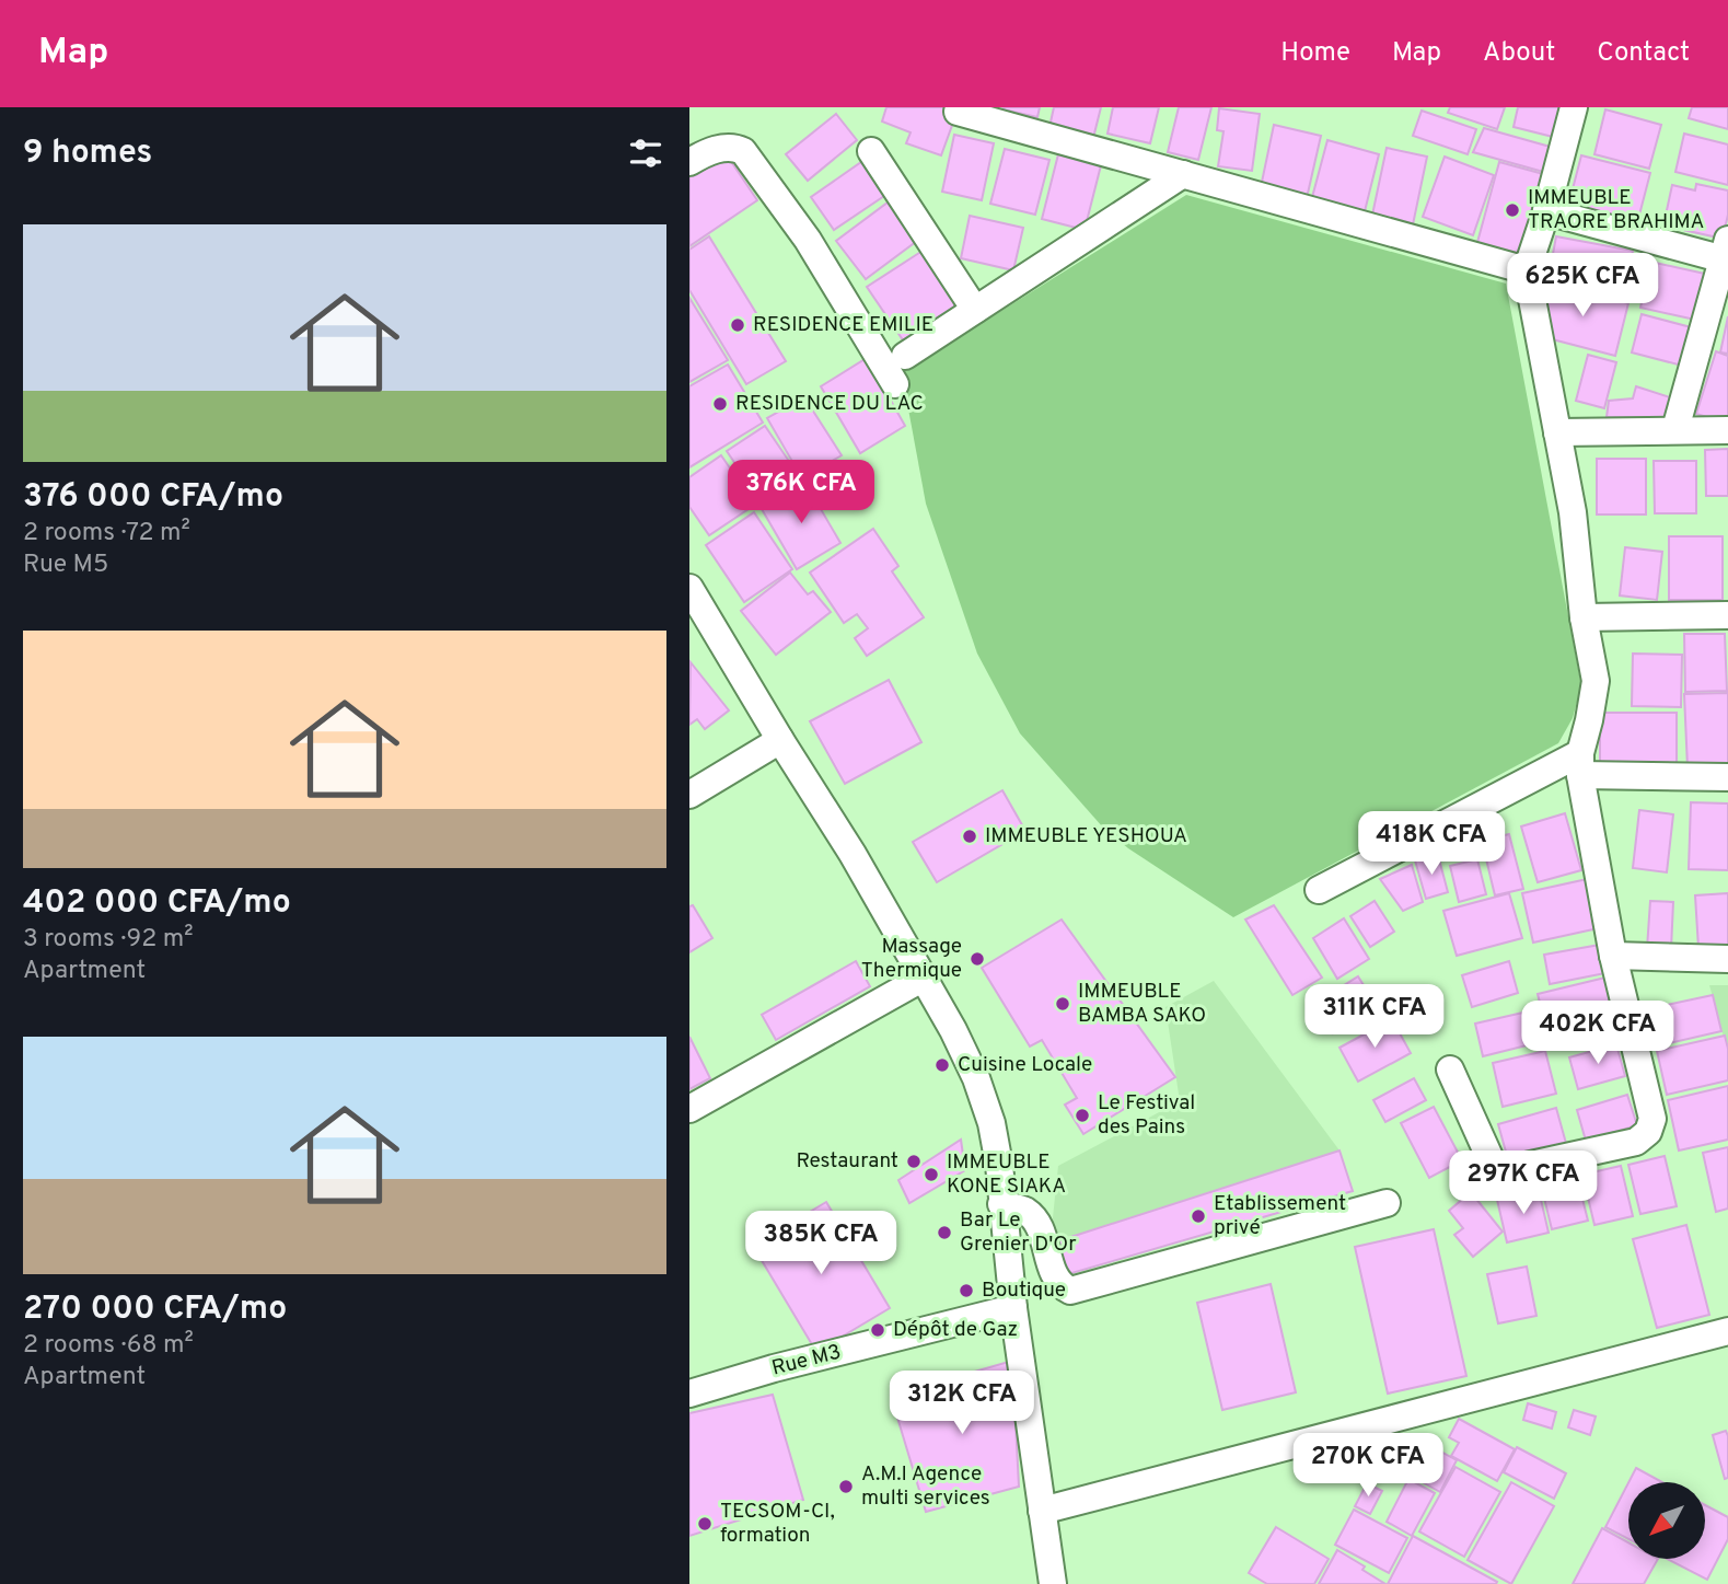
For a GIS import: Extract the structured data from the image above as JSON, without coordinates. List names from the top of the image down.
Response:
{
  "streets": {
    "street": ["Rue M3"]
  },
  "places": [
    "IMMEUBLE TRAORE BRAHIMA",
    "RESIDENCE EMILIE",
    "RESIDENCE DU LAC",
    "IMMEUBLE YESHOUA",
    "Massage Thermique",
    "IMMEUBLE BAMBA SAKO",
    "Cuisine Locale",
    "Le Festival des Pains",
    "Restaurant",
    "IMMEUBLE KONE SIAKA",
    "Etablissement privé",
    "Bar Le Grenier D'Or",
    "Boutique",
    "Dépôt de Gaz",
    "A.M.I Agence multi services",
    "TECSOM-CI, formation"
  ],
  "north": "bottom left",
  "page": {
    "header": "Map",
    "nav": [
      "Home",
      "Map",
      "About",
      "Contact"
    ],
    "heading": "9 homes",
    "list": [
      {
        "name": "376 000 CFA/mo",
        "note": "2 rooms · 72 m² · Rue M5"
      },
      {
        "name": "402 000 CFA/mo",
        "note": "3 rooms · 92 m² · Apartment"
      },
      {
        "name": "270 000 CFA/mo",
        "note": "2 rooms · 68 m² · Apartment"
      }
    ],
    "price": [
      "625K CFA",
      "376K CFA",
      "418K CFA",
      "311K CFA",
      "402K CFA",
      "297K CFA",
      "385K CFA",
      "312K CFA",
      "270K CFA"
    ]
  }
}
